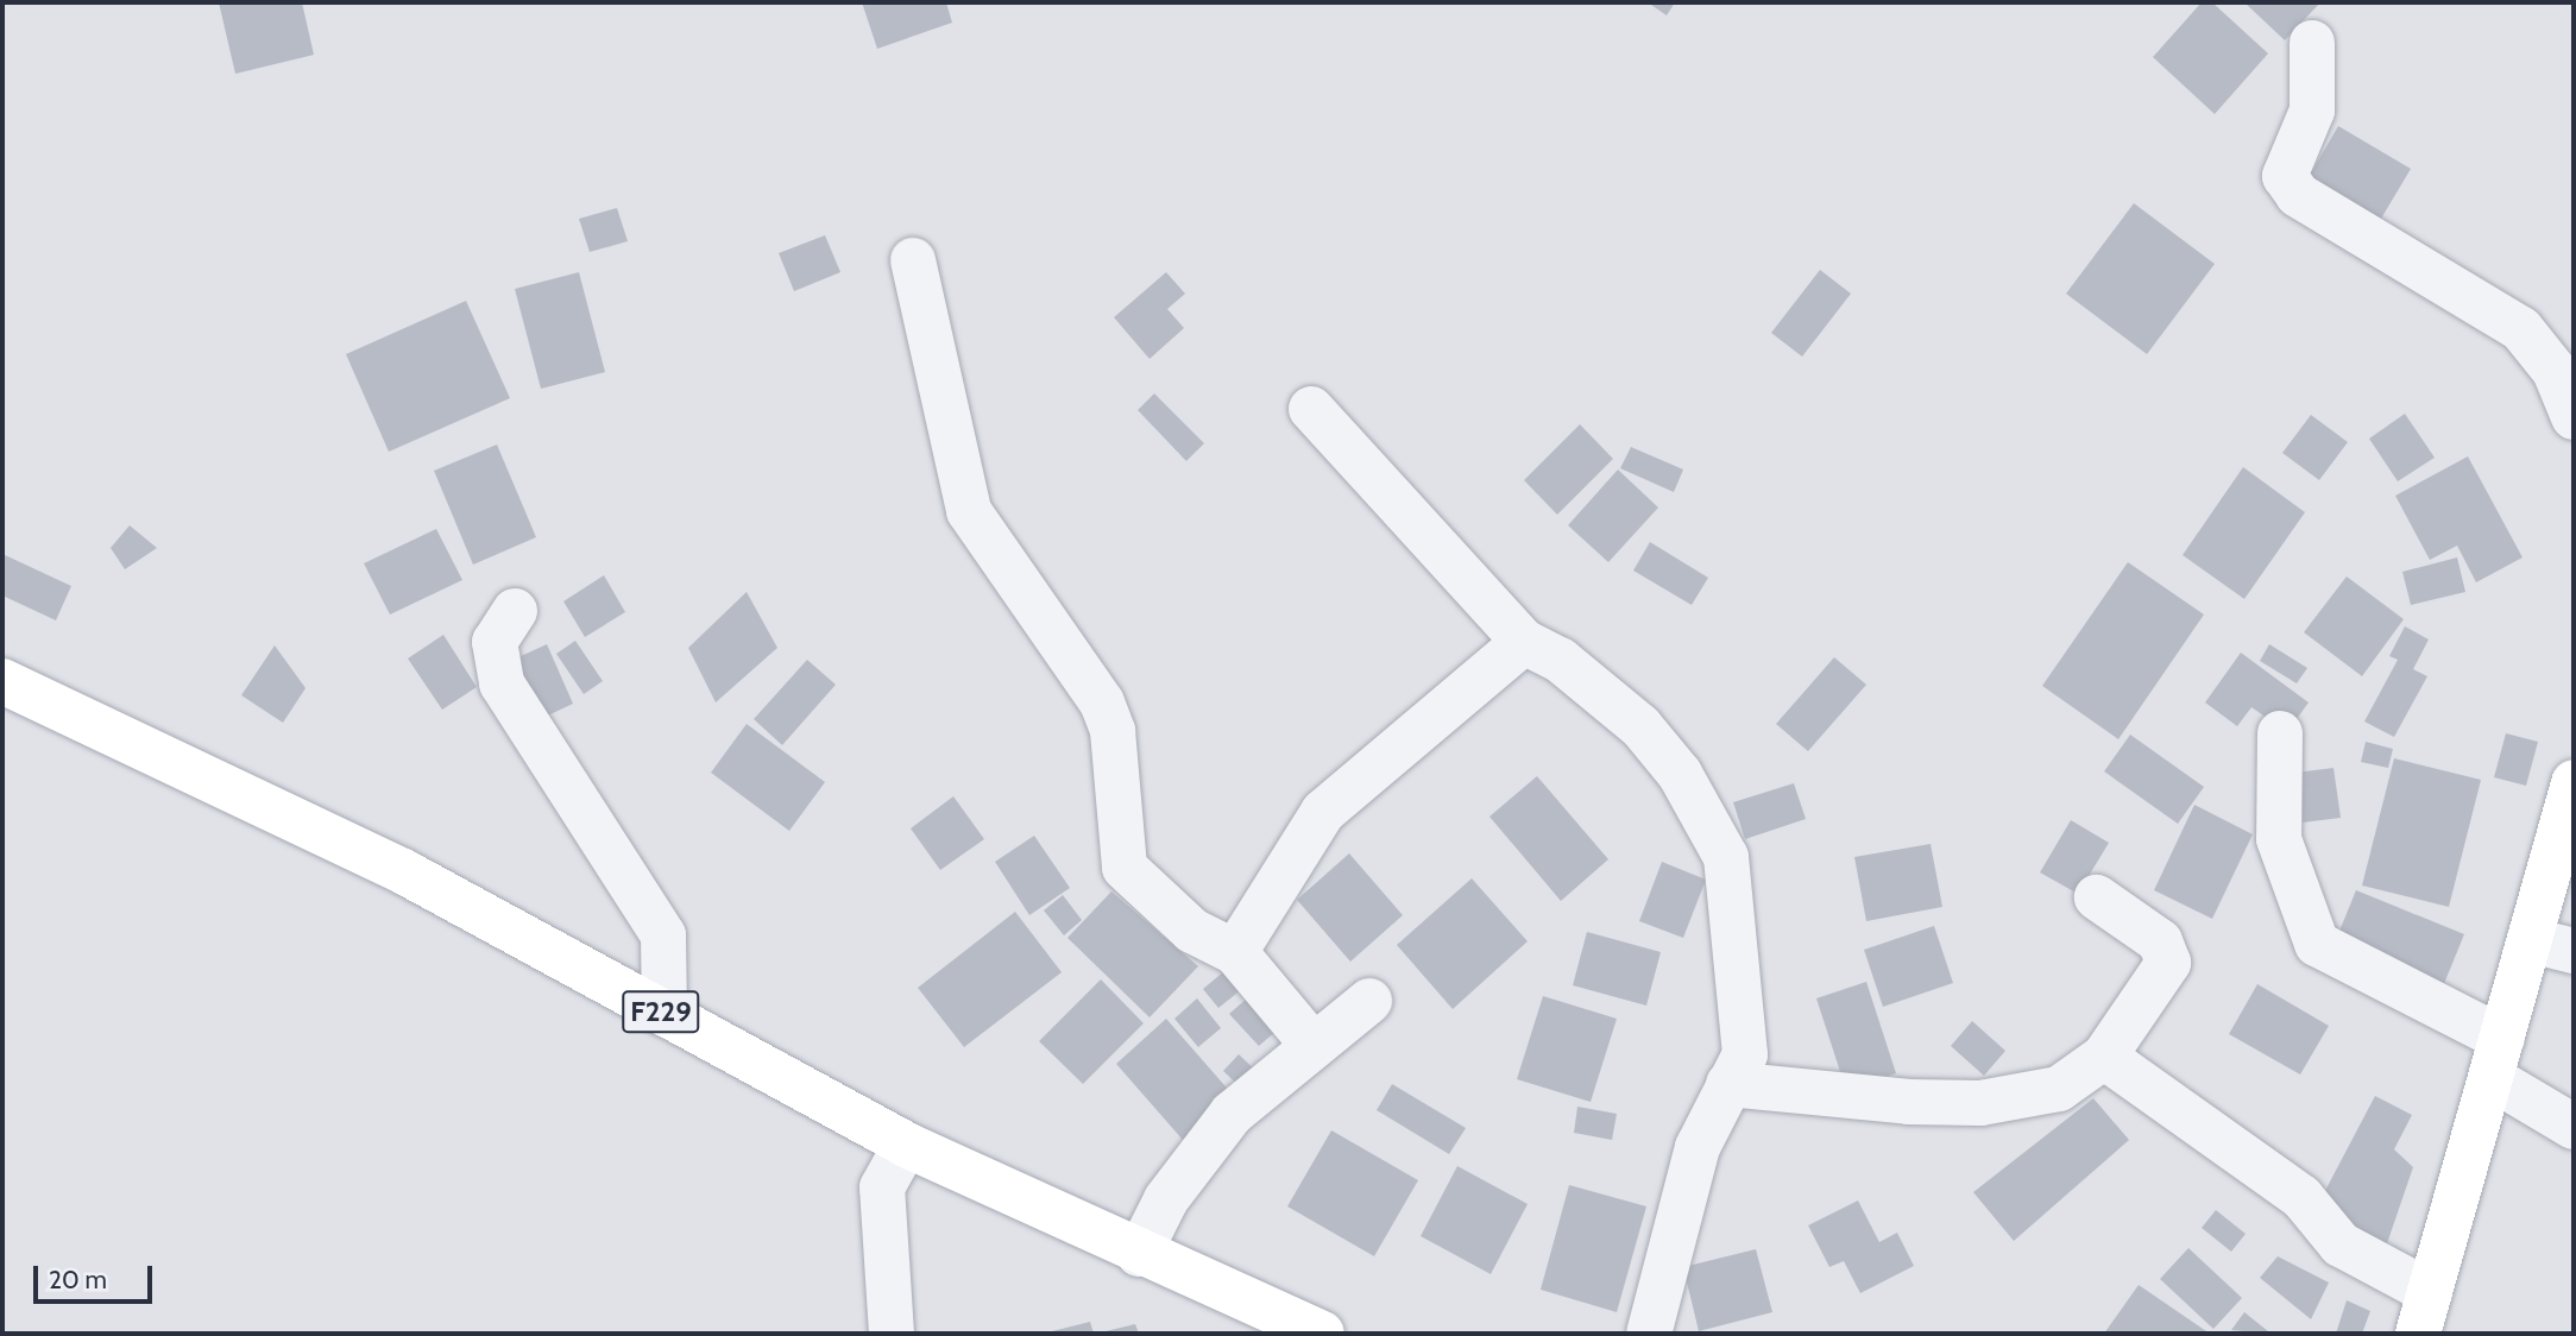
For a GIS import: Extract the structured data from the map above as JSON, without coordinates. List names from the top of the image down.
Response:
{
  "streets": {
    "main road": ["F229"]
  },
  "scale_bar": "20 m"
}
